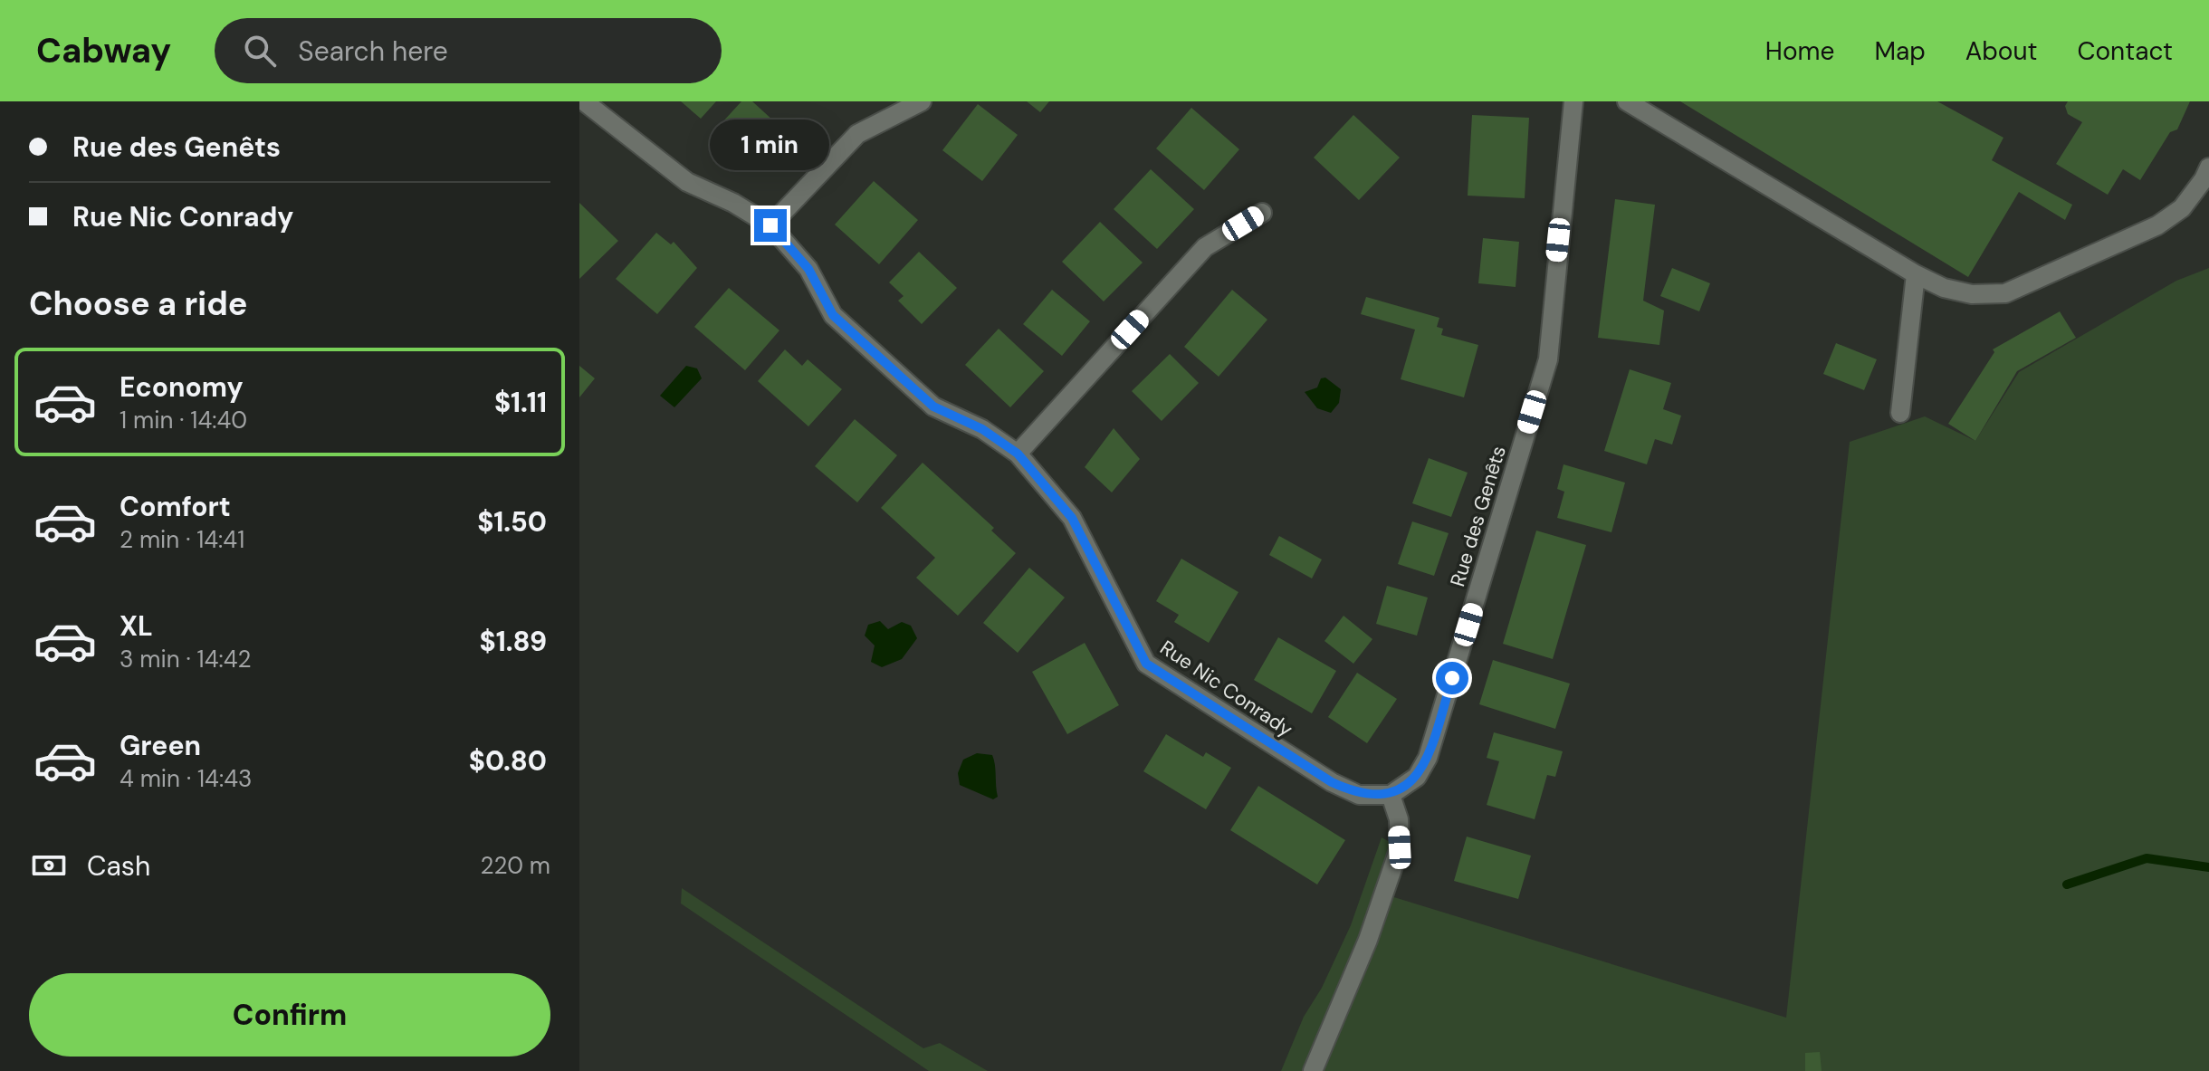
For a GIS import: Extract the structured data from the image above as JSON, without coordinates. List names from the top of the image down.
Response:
{
  "streets": {
    "street": ["Rue des Genêts", "Rue Nic Conrady"]
  },
  "crossings": [
    ["Rue des Genêts", "Rue Nic Conrady"]
  ],
  "page": {
    "header": "Cabway",
    "search": "Search here",
    "nav": [
      "Home",
      "Map",
      "About",
      "Contact"
    ],
    "banner": ["Rue des Genêts", "Rue Nic Conrady"],
    "bubble": "1 min",
    "heading": "Choose a ride",
    "list": [
      {
        "name": "Economy",
        "note": "1 min · 14:40",
        "value": "$1.11"
      },
      {
        "name": "Comfort",
        "note": "2 min · 14:41",
        "value": "$1.50"
      },
      {
        "name": "XL",
        "note": "3 min · 14:42",
        "value": "$1.89"
      },
      {
        "name": "Green",
        "note": "4 min · 14:43",
        "value": "$0.80"
      }
    ],
    "pay": ["Cash", "220 m"],
    "buttons": "Confirm"
  }
}
